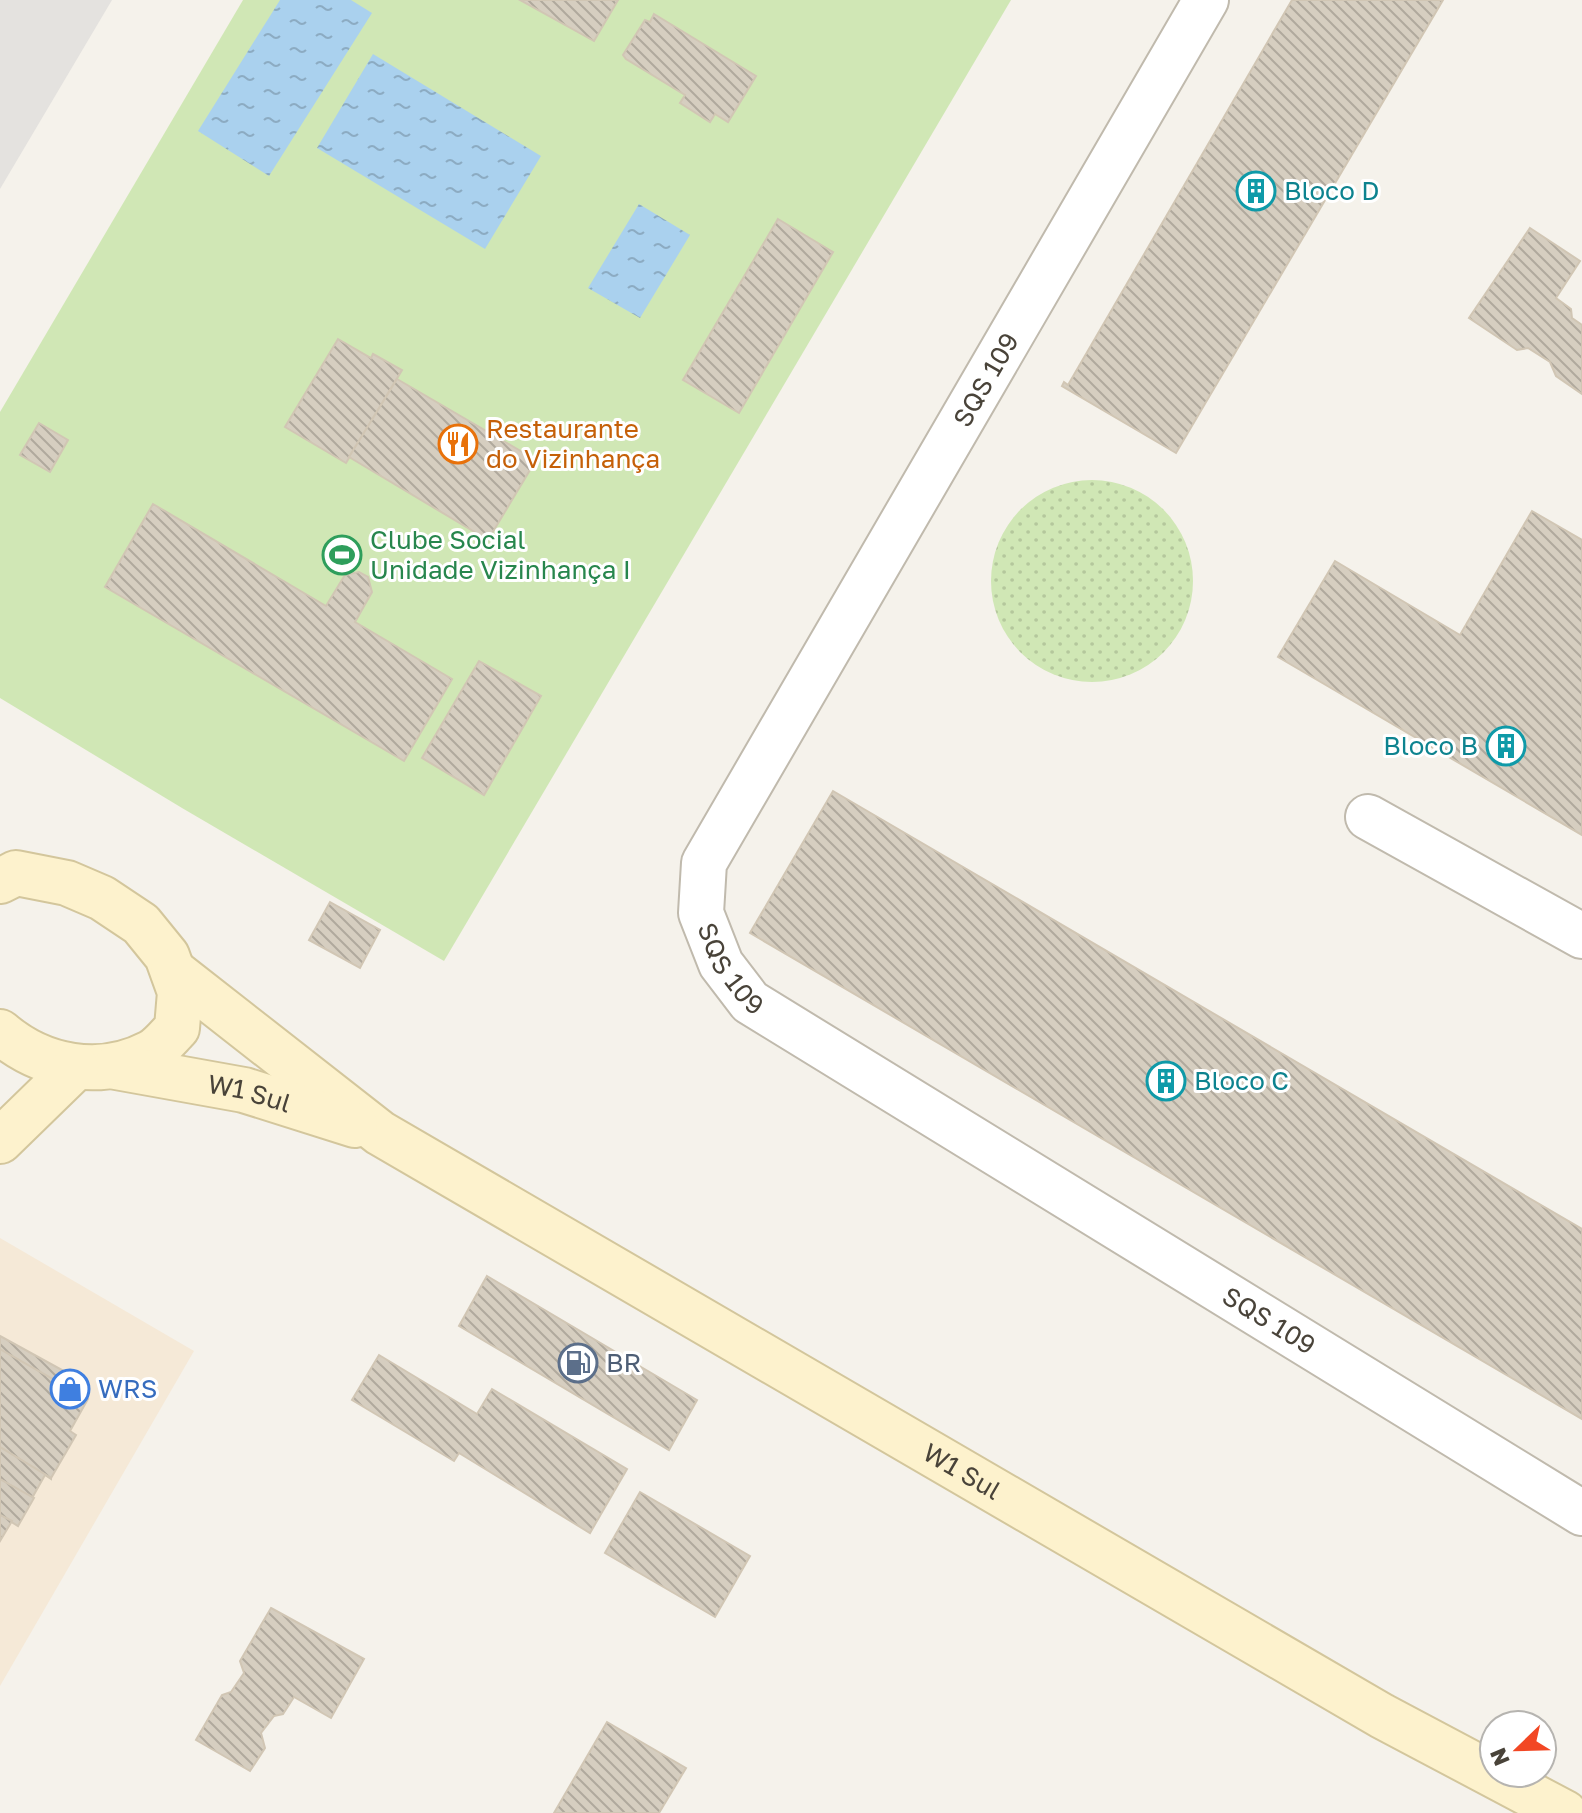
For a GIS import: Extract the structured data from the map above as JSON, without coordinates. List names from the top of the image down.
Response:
{
  "streets": {
    "street": ["SQS 109", "W1 Sul"]
  },
  "places": {
    "building": ["Bloco D", "Bloco B", "Bloco C"],
    "restaurant": ["Restaurante do Vizinhança"],
    "sports": ["Clube Social Unidade Vizinhança I"],
    "fuel station": ["BR"],
    "shop": ["WRS"]
  },
  "north": "bottom left"
}
